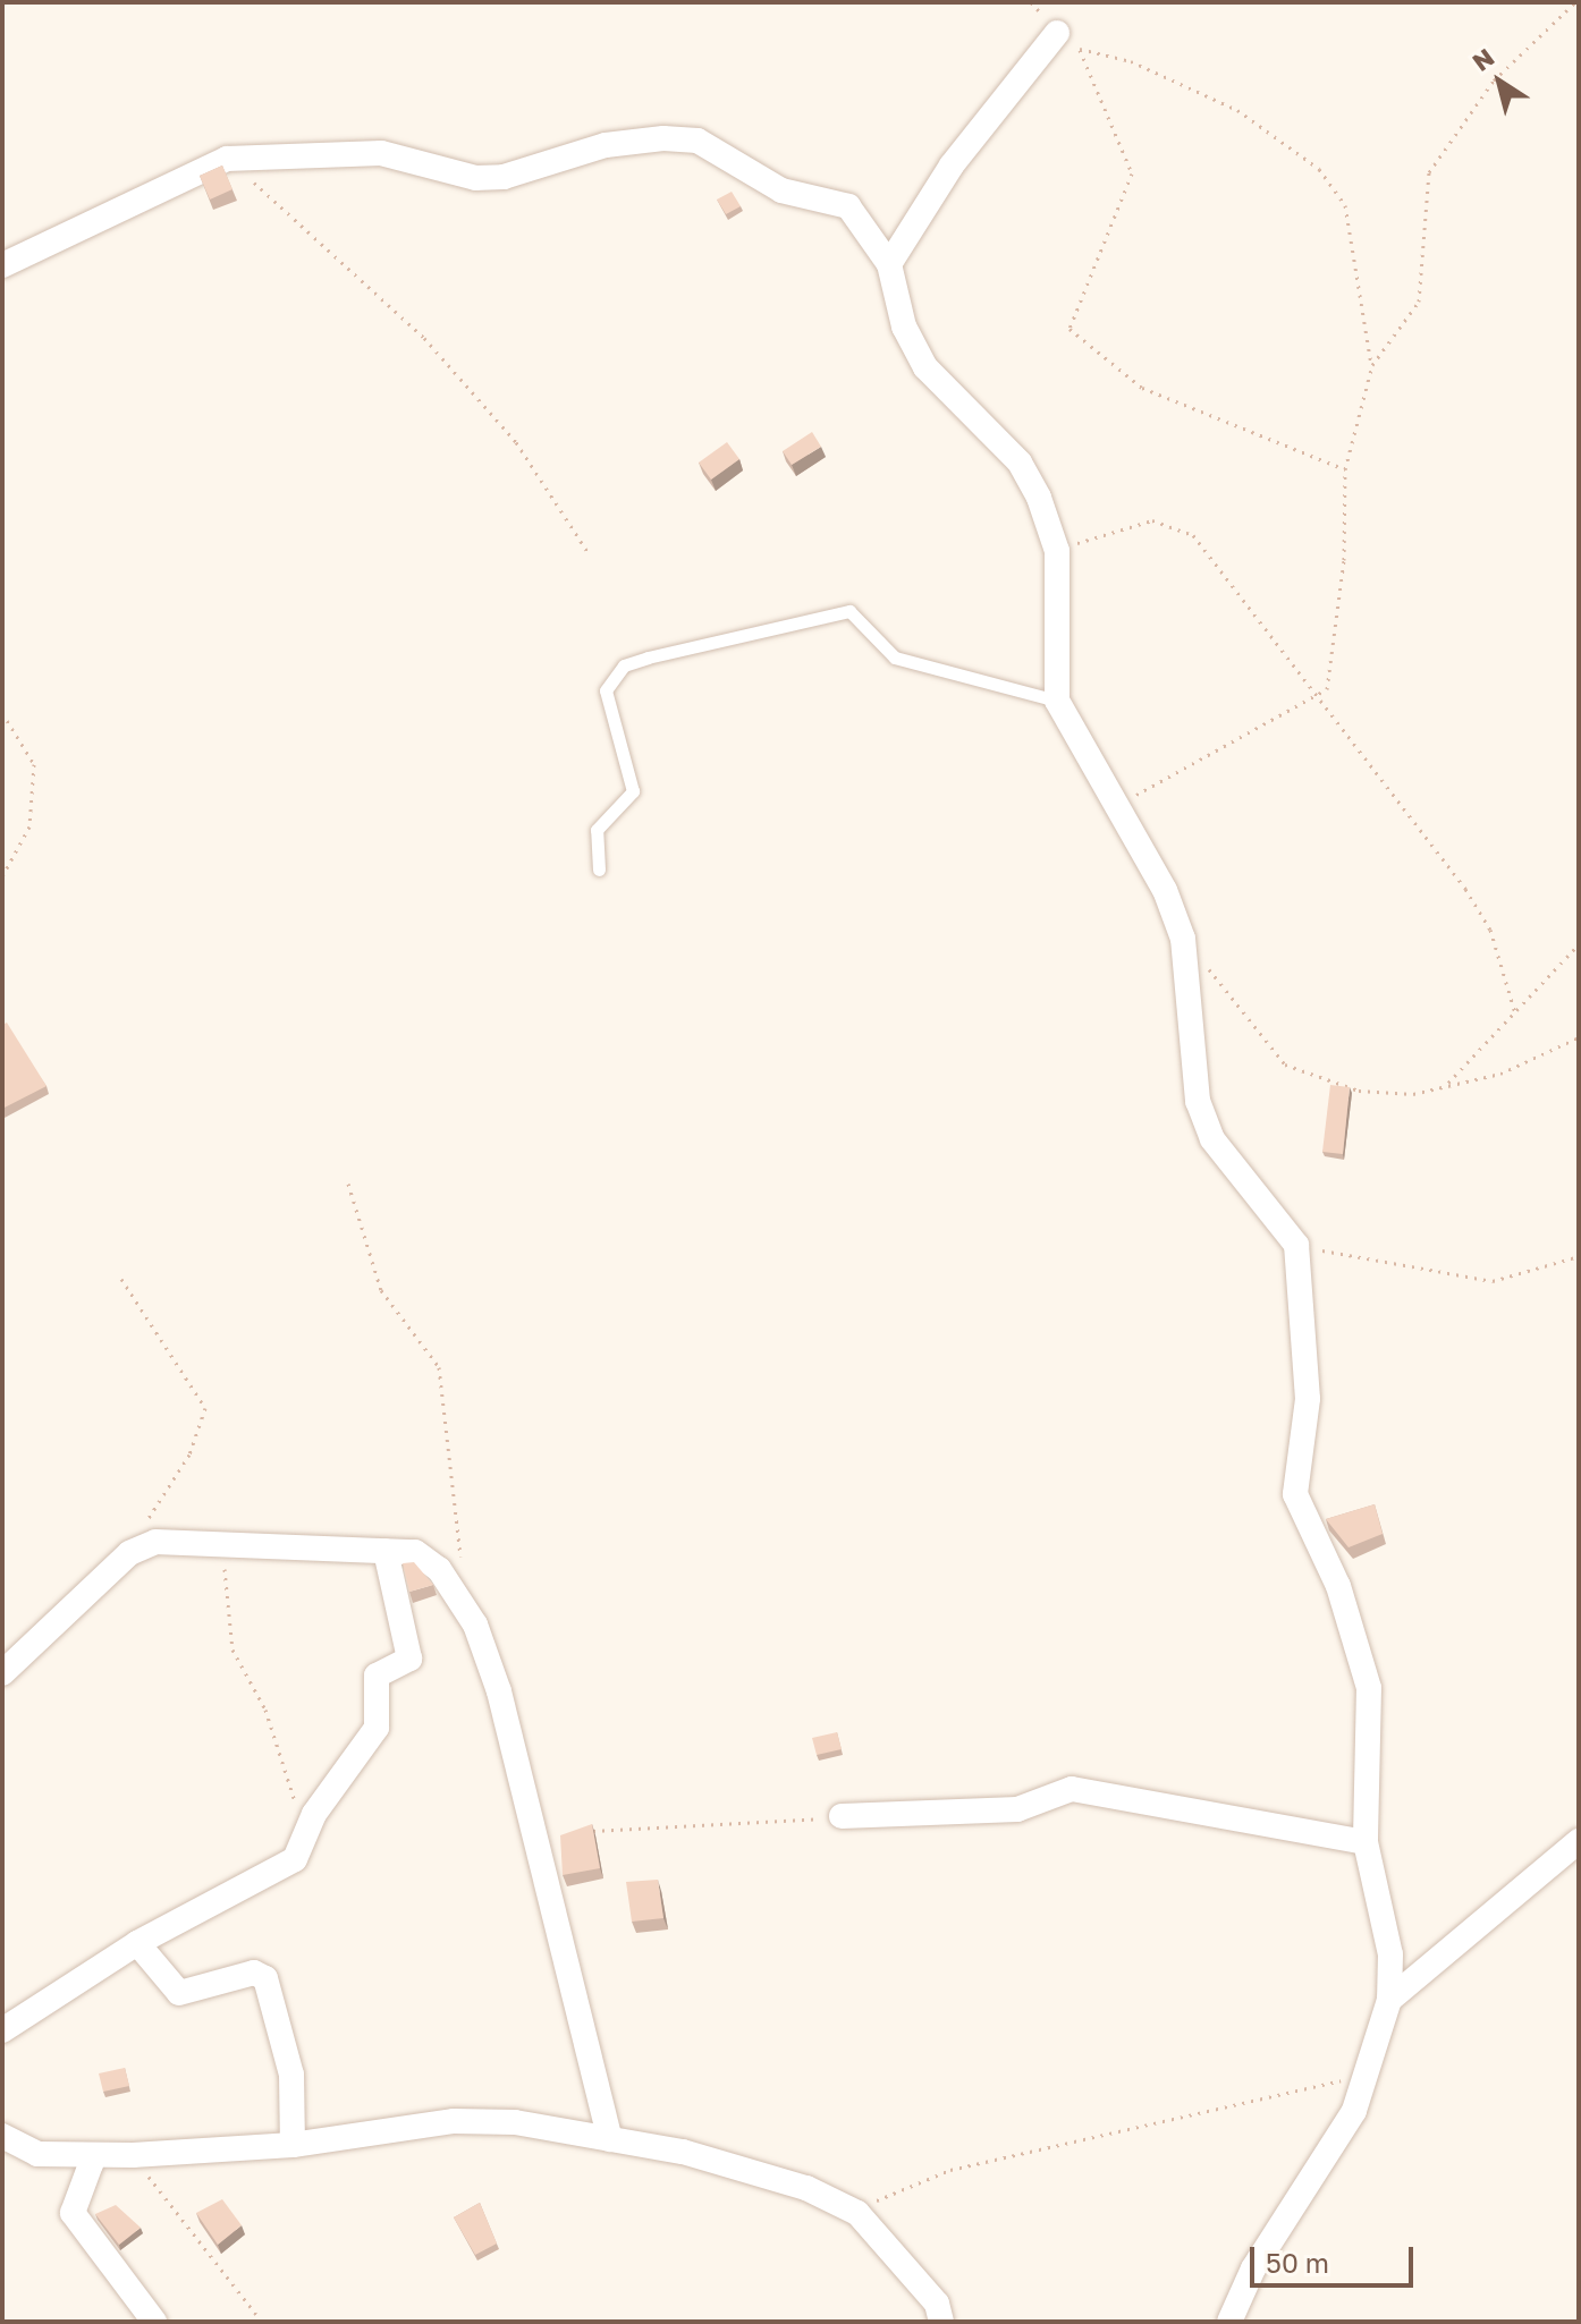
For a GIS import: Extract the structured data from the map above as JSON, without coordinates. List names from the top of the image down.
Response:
{
  "scale_bar": "50 m",
  "north": "top left"
}
